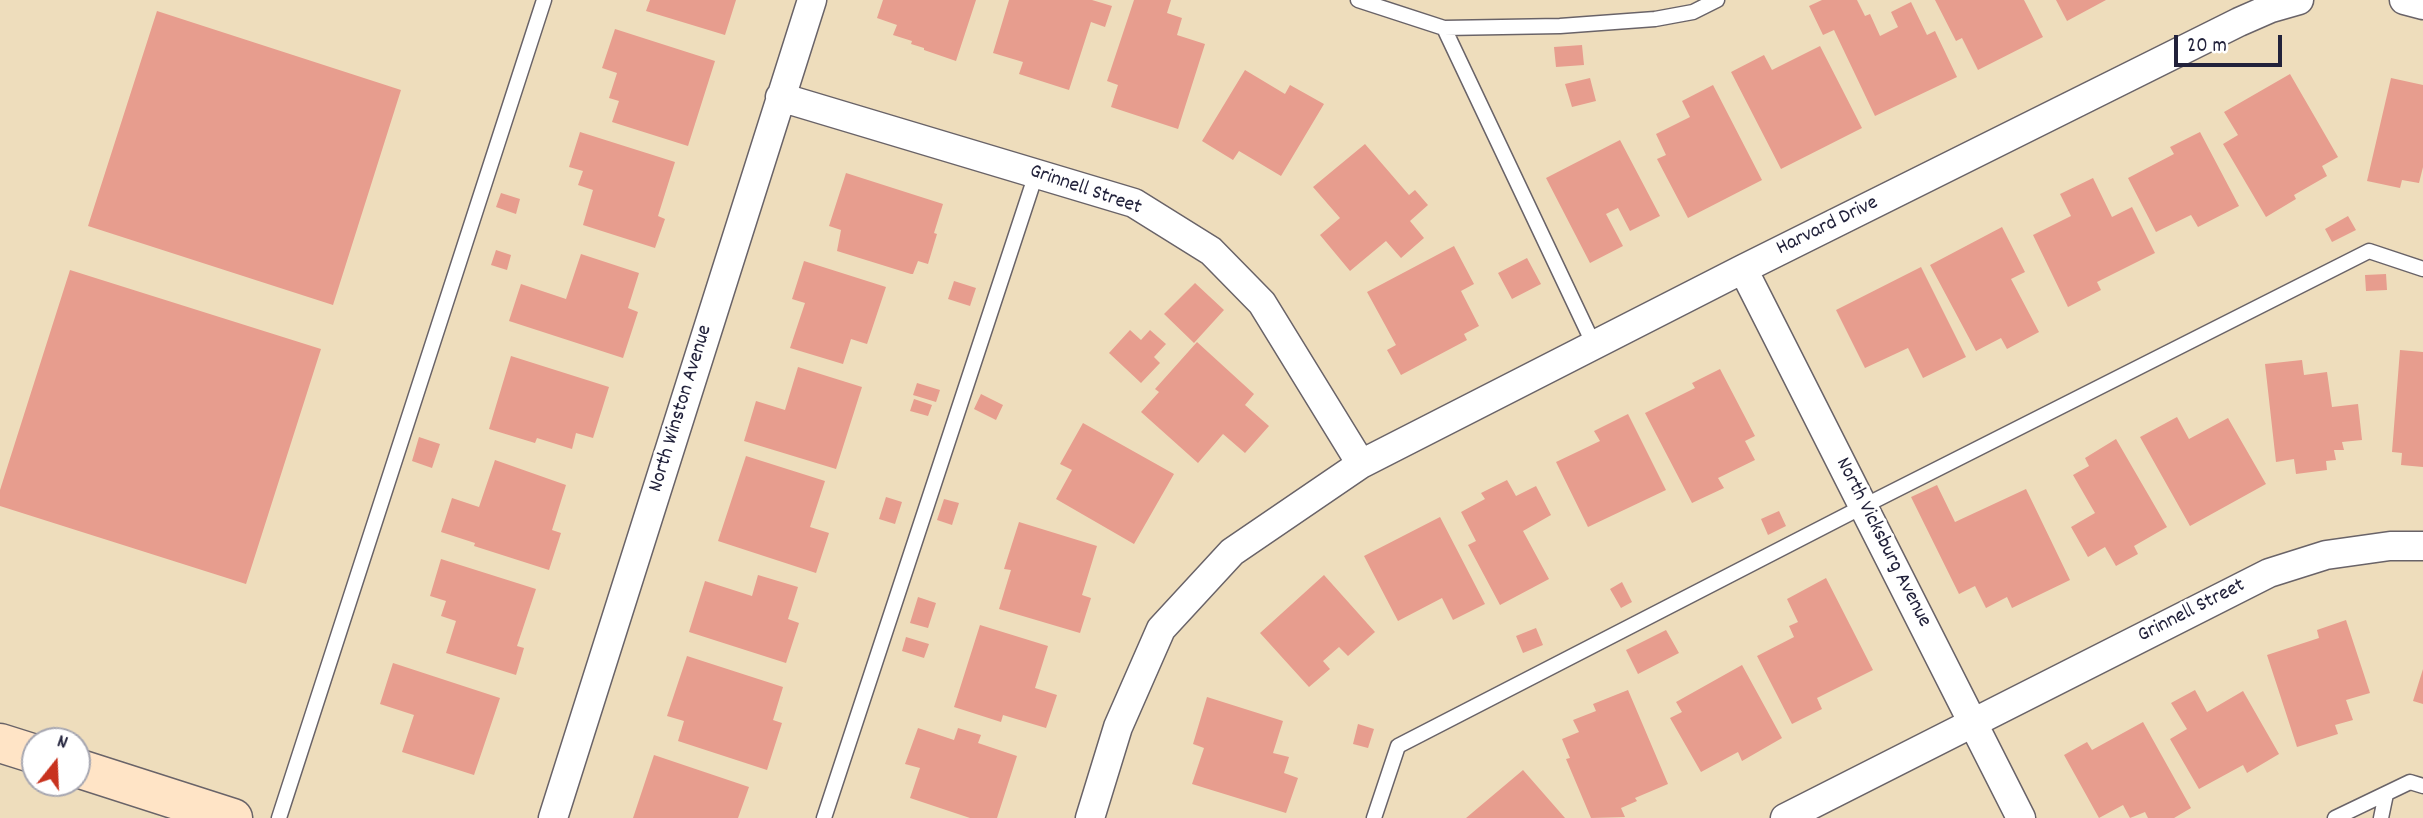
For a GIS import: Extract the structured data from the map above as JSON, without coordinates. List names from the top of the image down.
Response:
{
  "streets": {
    "street": [
      "Grinnell Street",
      "Harvard Drive",
      "North Winston Avenue",
      "North Vicksburg Avenue"
    ]
  },
  "crossings": [
    ["Grinnell Street", "Harvard Drive"],
    ["Grinnell Street", "North Winston Avenue"],
    ["Grinnell Street", "North Vicksburg Avenue"],
    ["Harvard Drive", "North Vicksburg Avenue"]
  ],
  "scale_bar": "20 m",
  "north": "top"
}
